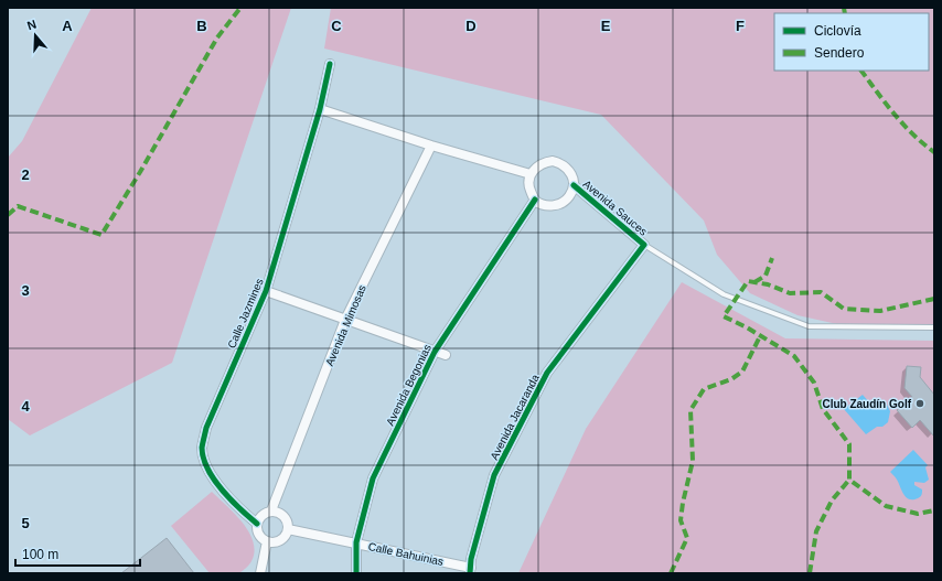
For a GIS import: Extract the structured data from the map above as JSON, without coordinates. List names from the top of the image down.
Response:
{
  "streets": {
    "street": [
      "Avenida Sauces",
      "Calle Jazmines",
      "Avenida Mimosas",
      "Avenida Begonias",
      "Avenida Jacaranda",
      "Calle Bahuinias"
    ]
  },
  "crossings": [
    ["Avenida Sauces", "Avenida Begonias"],
    ["Avenida Sauces", "Avenida Jacaranda"],
    ["Calle Jazmines", "Avenida Mimosas"],
    ["Calle Jazmines", "Calle Bahuinias"],
    ["Avenida Mimosas", "Calle Bahuinias"],
    ["Avenida Begonias", "Calle Bahuinias"],
    ["Avenida Jacaranda", "Calle Bahuinias"]
  ],
  "places": ["Club Zaudín Golf"],
  "legend": ["Ciclovía", "Sendero"],
  "scale_bar": "100 m",
  "north": "top",
  "grid": {
    "columns": [
      "A",
      "B",
      "C",
      "D",
      "E",
      "F"
    ],
    "rows": [
      "2",
      "3",
      "4",
      "5"
    ]
  }
}
